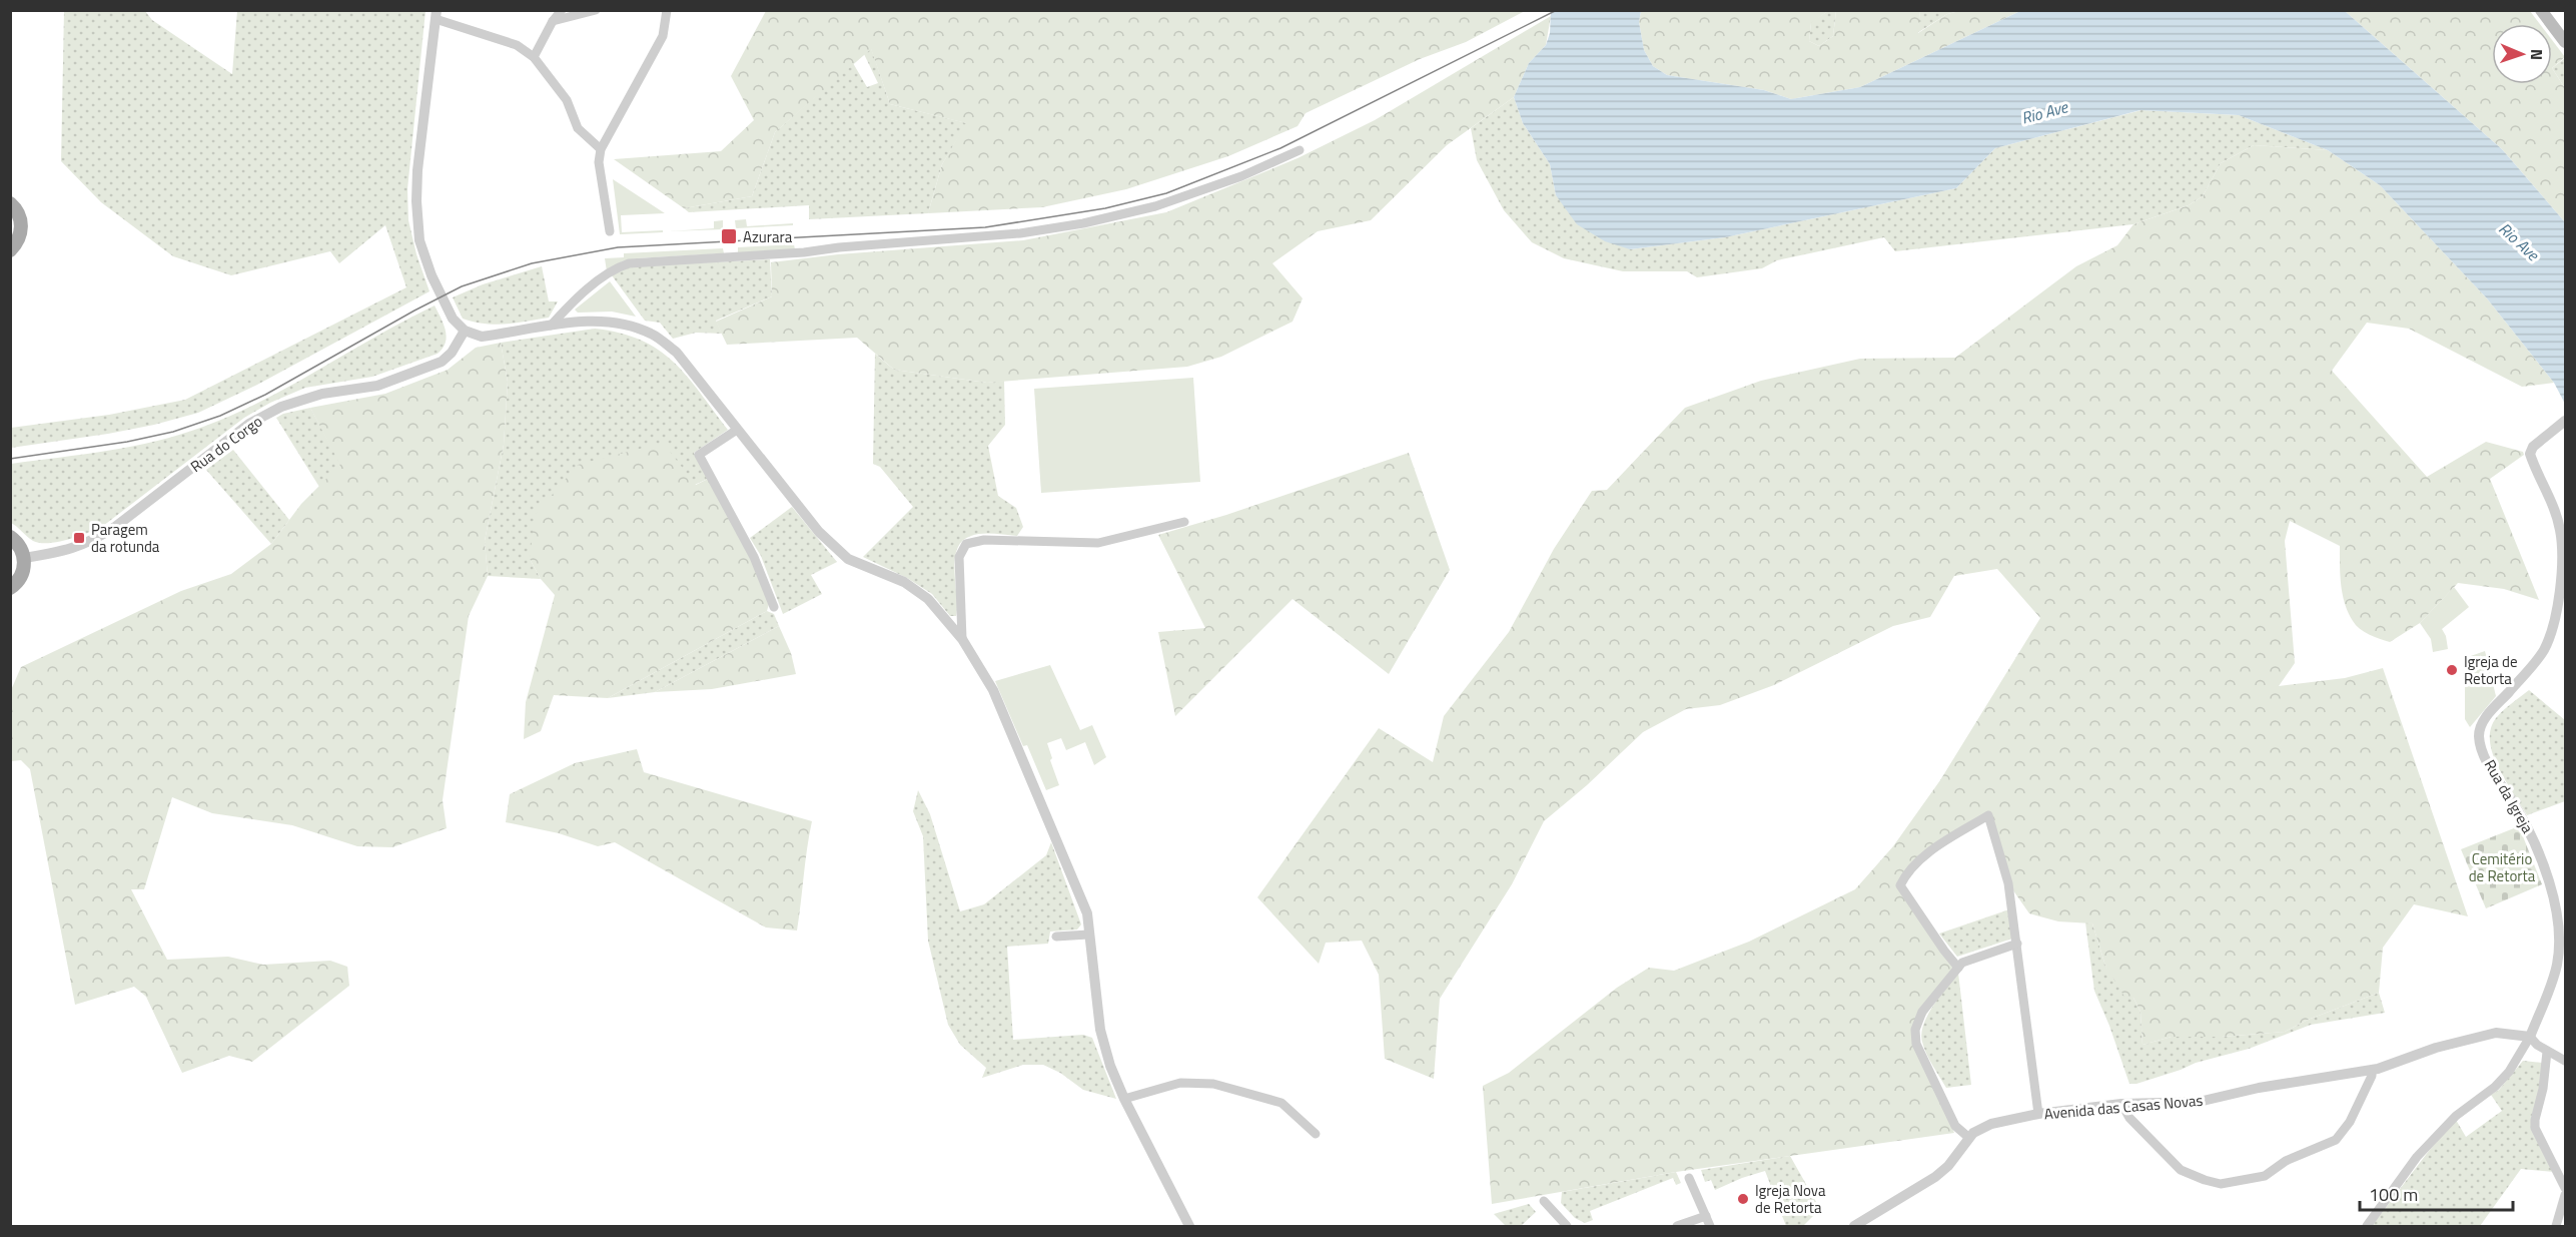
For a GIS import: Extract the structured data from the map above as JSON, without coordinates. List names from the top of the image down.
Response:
{
  "streets": {
    "street": ["Rua do Corgo", "Rua da Igreja", "Avenida das Casas Novas"]
  },
  "crossings": [
    ["Rua da Igreja", "Avenida das Casas Novas"]
  ],
  "water": ["Rio Ave"],
  "parks": ["Cemitério de Retorta"],
  "places": {
    "transit": ["Azurara", "Paragem da rotunda"],
    "other": ["Igreja de Retorta", "Igreja Nova de Retorta"]
  },
  "scale_bar": "100 m",
  "north": "right"
}
